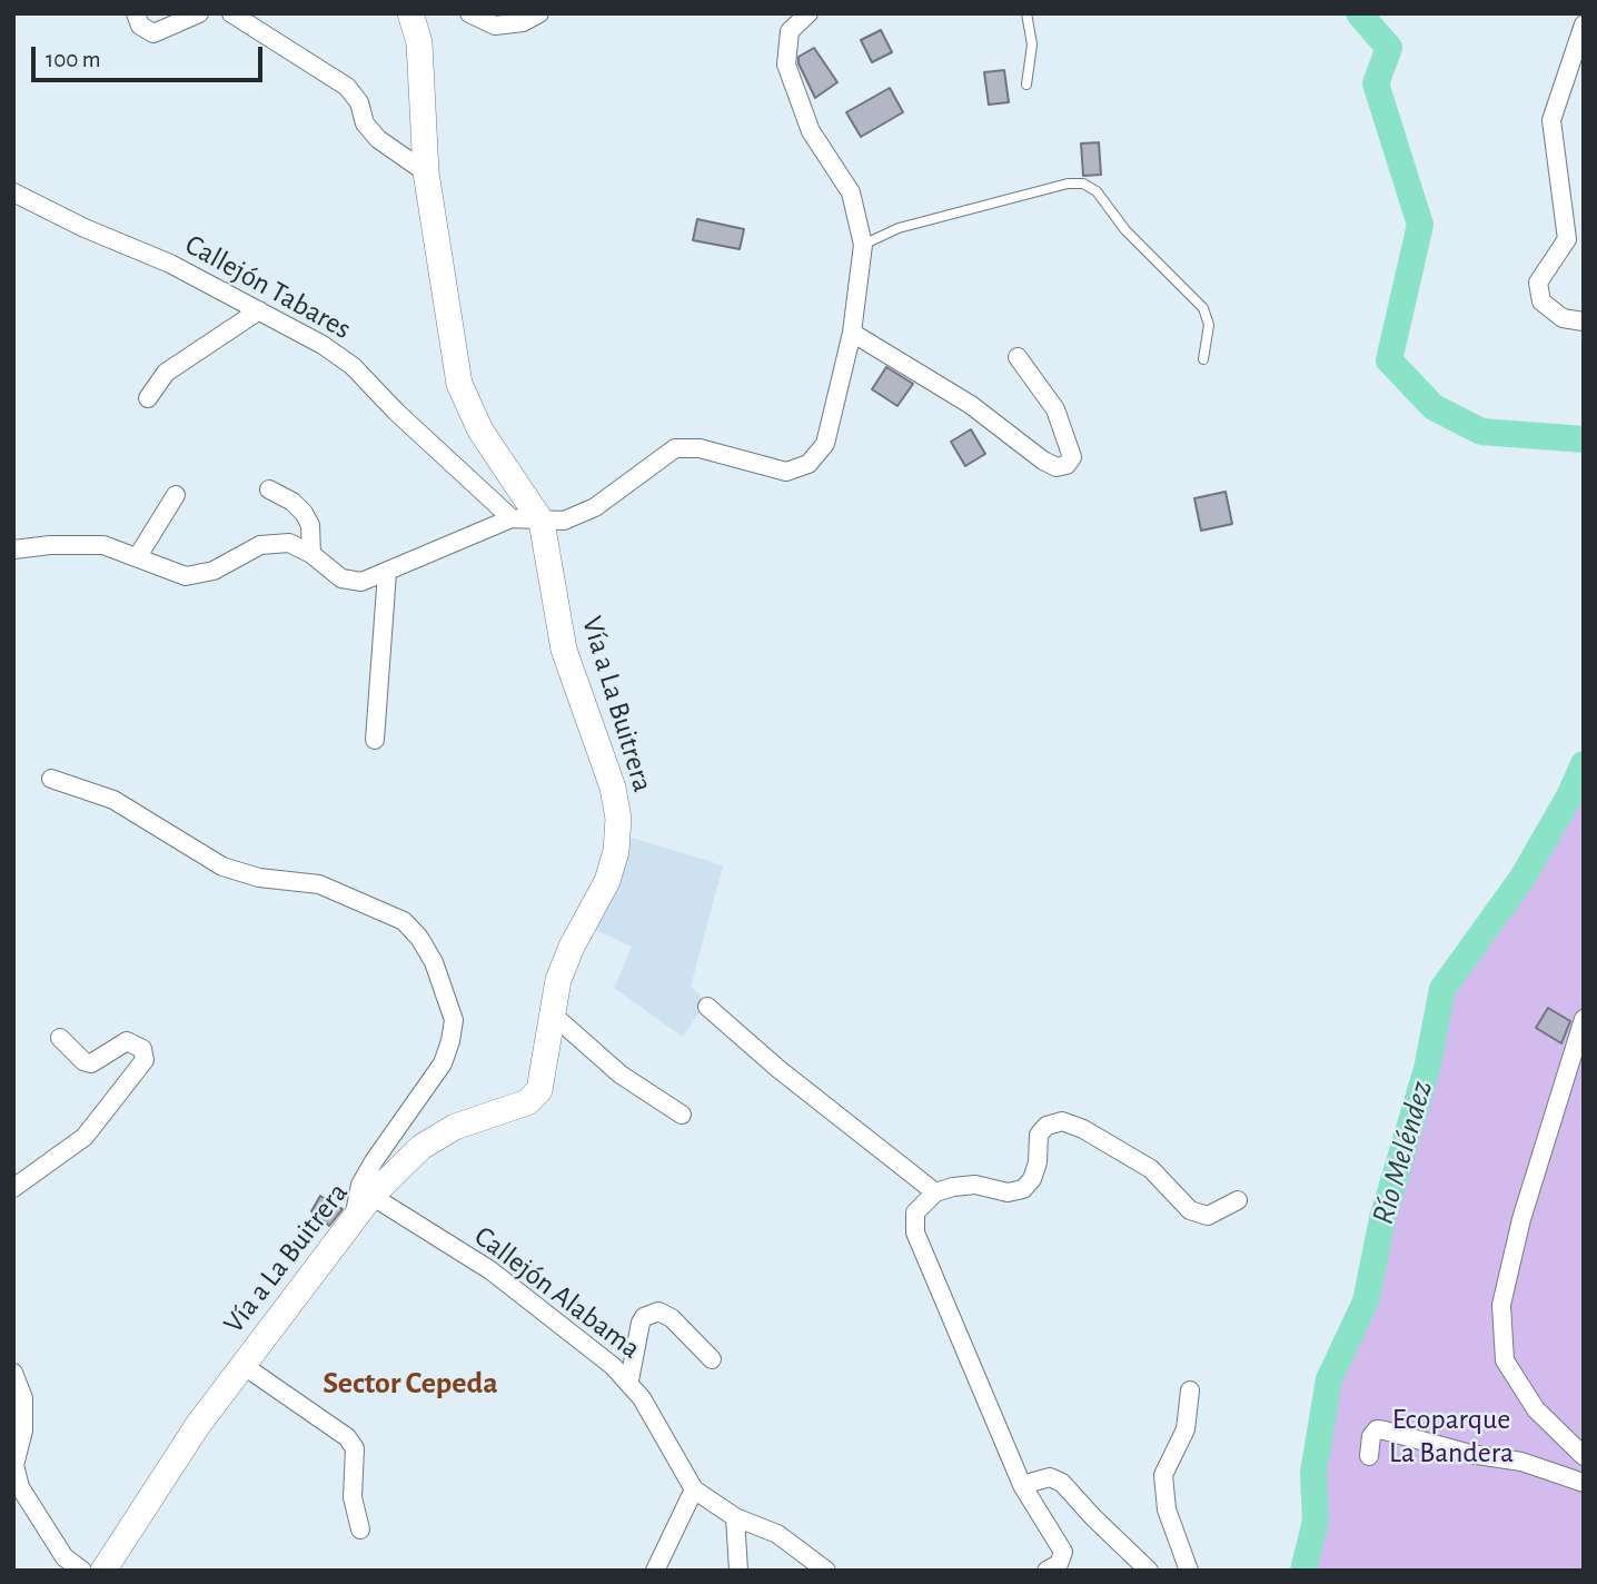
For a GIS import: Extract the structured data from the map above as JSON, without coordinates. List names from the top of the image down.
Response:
{
  "streets": {
    "street": ["Callejón Tabares", "Vía a La Buitrera", "Callejón Alabama"]
  },
  "crossings": [
    ["Vía a La Buitrera", "Callejón Alabama"]
  ],
  "districts": ["Sector Cepeda"],
  "water": ["Río Meléndez"],
  "parks": ["Ecoparque La Bandera"],
  "scale_bar": "100 m"
}
